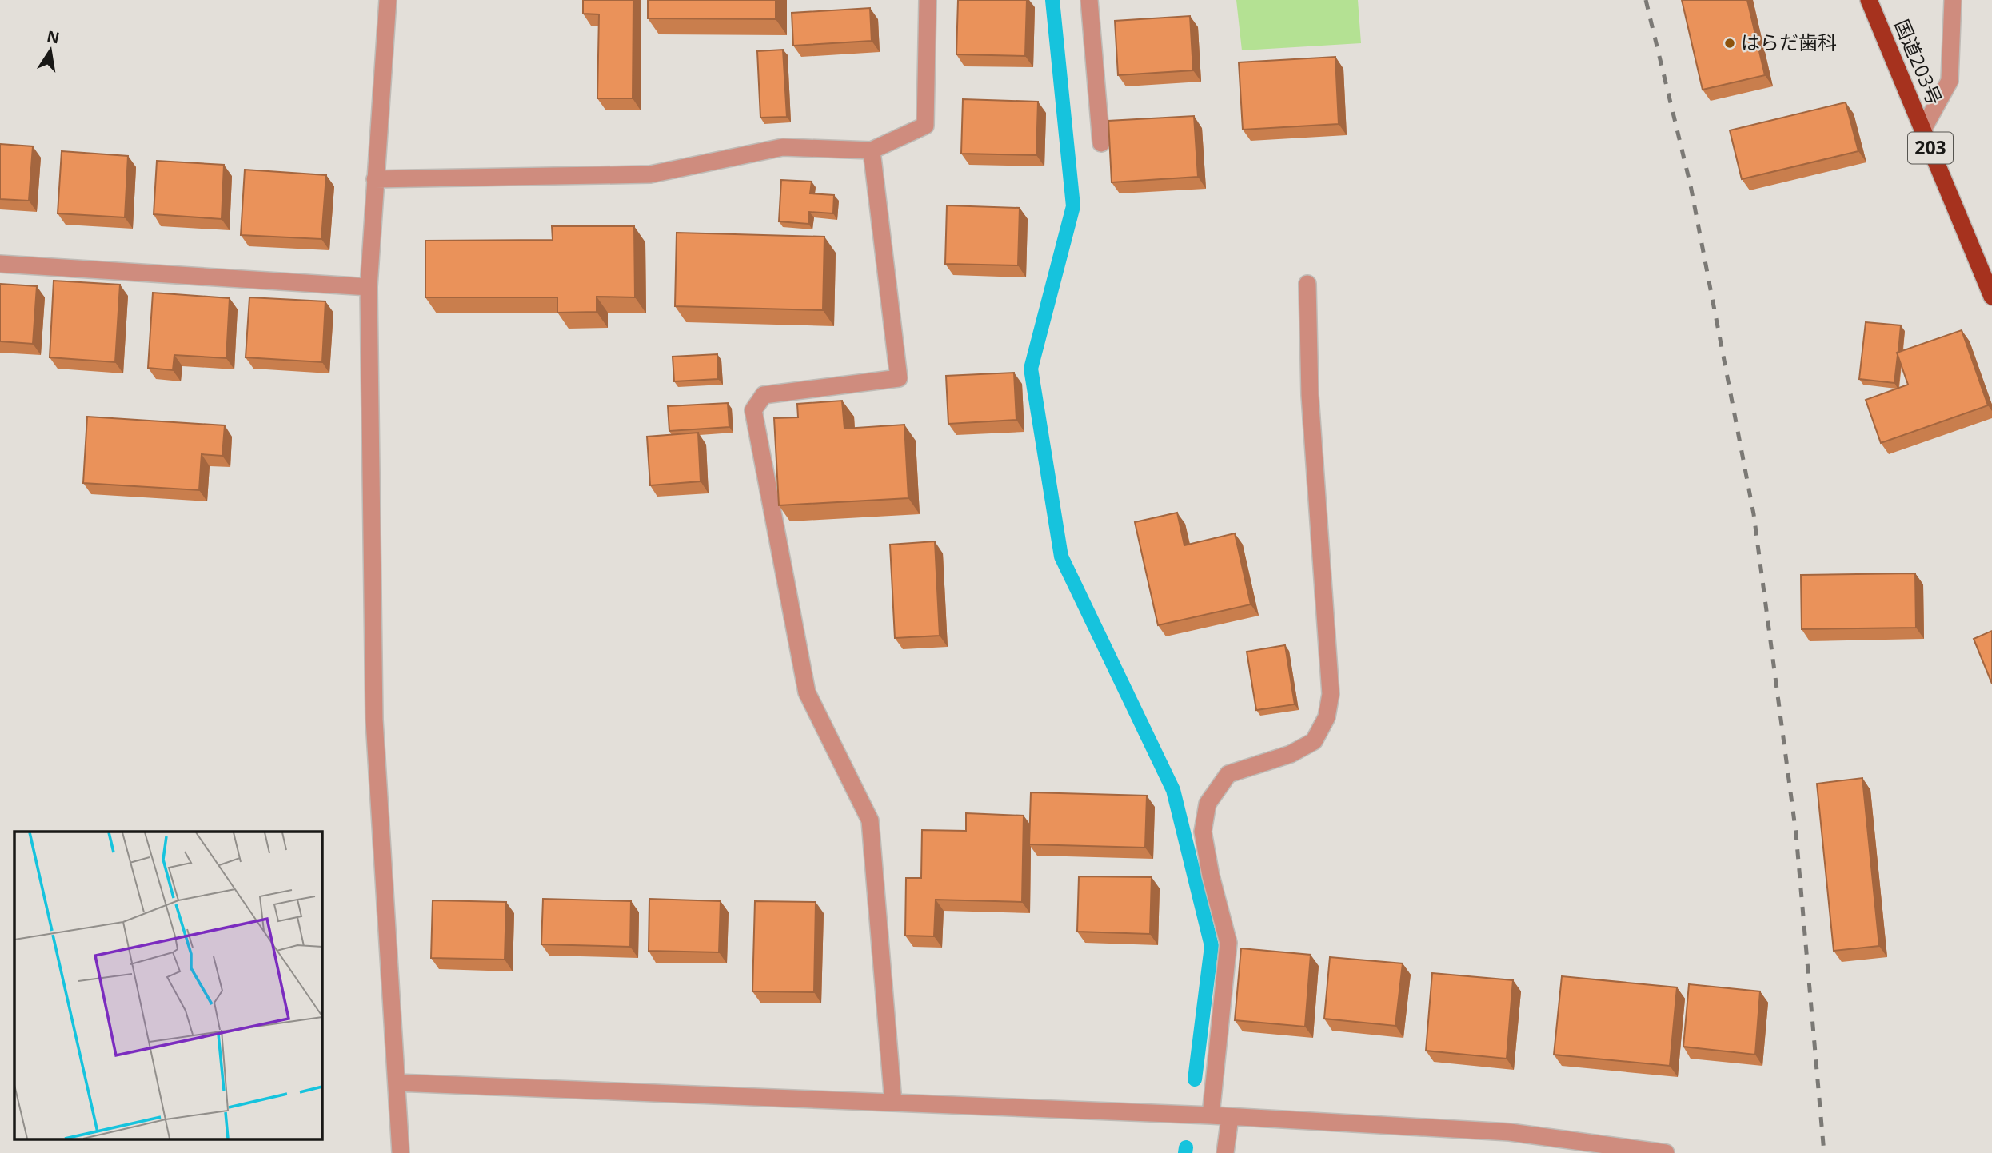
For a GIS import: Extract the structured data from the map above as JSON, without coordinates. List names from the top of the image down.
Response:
{
  "streets": {
    "highway": ["国道203号", "203"]
  },
  "places": ["はらだ歯科"],
  "north": "top"
}
